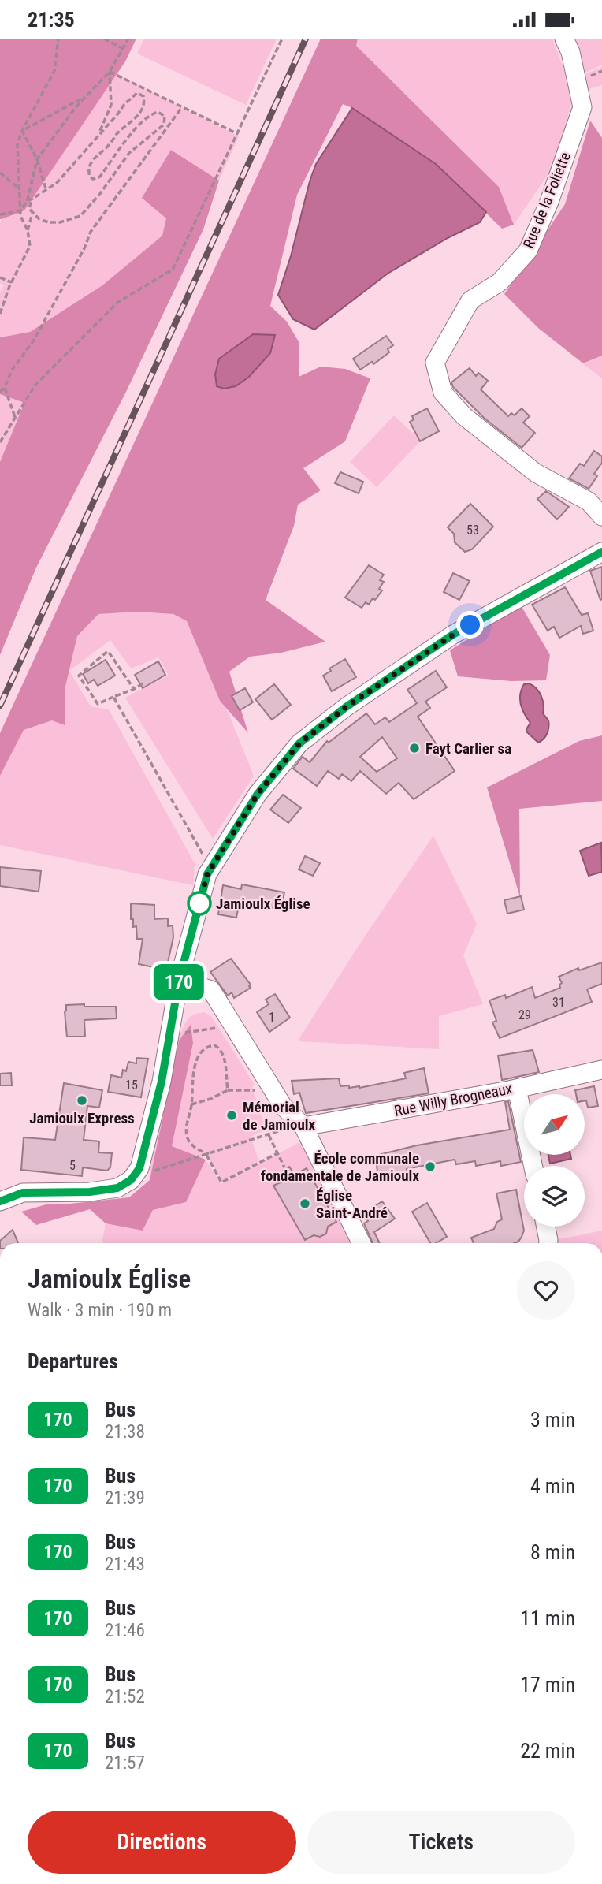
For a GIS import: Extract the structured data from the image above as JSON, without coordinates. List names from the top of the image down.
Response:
{
  "streets": {
    "street": ["Rue de la Foliette", "Rue Willy Brogneaux"]
  },
  "places": [
    "Fayt Carlier sa",
    "Jamioulx Église",
    "Jamioulx Express",
    "Mémorial de Jamioulx",
    "École communale fondamentale de Jamioulx",
    "Église Saint-André"
  ],
  "lines": ["bus line 170"],
  "house_numbers": [
    "53",
    "31",
    "29",
    "1",
    "15",
    "5"
  ],
  "north": "top right",
  "page": {
    "status": "21:35",
    "on_map": "170",
    "heading": [
      ["Jamioulx Église", "Walk · 3 min · 190 m"],
      "Departures"
    ],
    "list": [
      {
        "mark": "170",
        "name": "Bus",
        "note": "21:38",
        "value": "3 min"
      },
      {
        "mark": "170",
        "name": "Bus",
        "note": "21:39",
        "value": "4 min"
      },
      {
        "mark": "170",
        "name": "Bus",
        "note": "21:43",
        "value": "8 min"
      },
      {
        "mark": "170",
        "name": "Bus",
        "note": "21:46",
        "value": "11 min"
      },
      {
        "mark": "170",
        "name": "Bus",
        "note": "21:52",
        "value": "17 min"
      },
      {
        "mark": "170",
        "name": "Bus",
        "note": "21:57",
        "value": "22 min"
      }
    ],
    "buttons": ["Directions", "Tickets"]
  }
}
